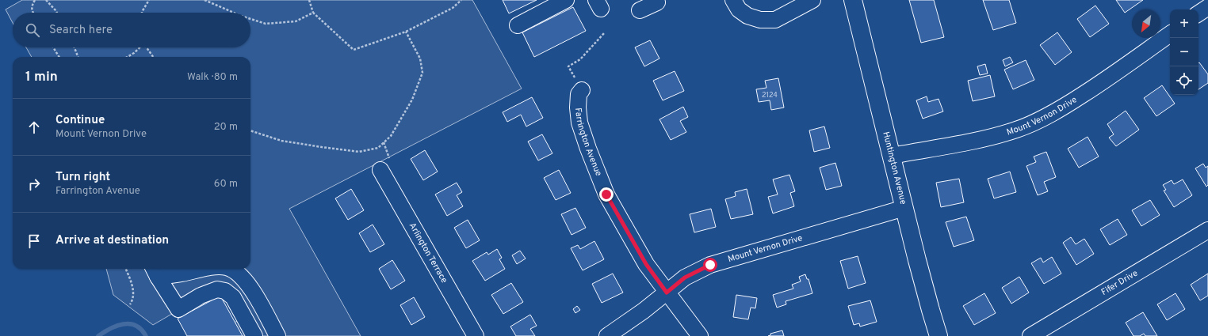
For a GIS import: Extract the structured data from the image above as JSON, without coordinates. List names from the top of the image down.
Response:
{
  "streets": {
    "main road": ["Huntington Avenue"],
    "street": [
      "Mount Vernon Drive",
      "Farrington Avenue",
      "Arlington Terrace",
      "Fifer Drive"
    ]
  },
  "crossings": [
    ["Mount Vernon Drive", "Farrington Avenue"],
    ["Mount Vernon Drive", "Huntington Avenue"]
  ],
  "house_numbers": ["2124"],
  "north": "bottom left",
  "page": {
    "map_buttons": ["+", "−"],
    "search": "Search here",
    "heading": ["1 min", "Walk · 80 m"],
    "list": [
      ["Continue", "Mount Vernon Drive", "20 m"],
      ["Turn right", "Farrington Avenue", "60 m"],
      "Arrive at destination"
    ]
  }
}
